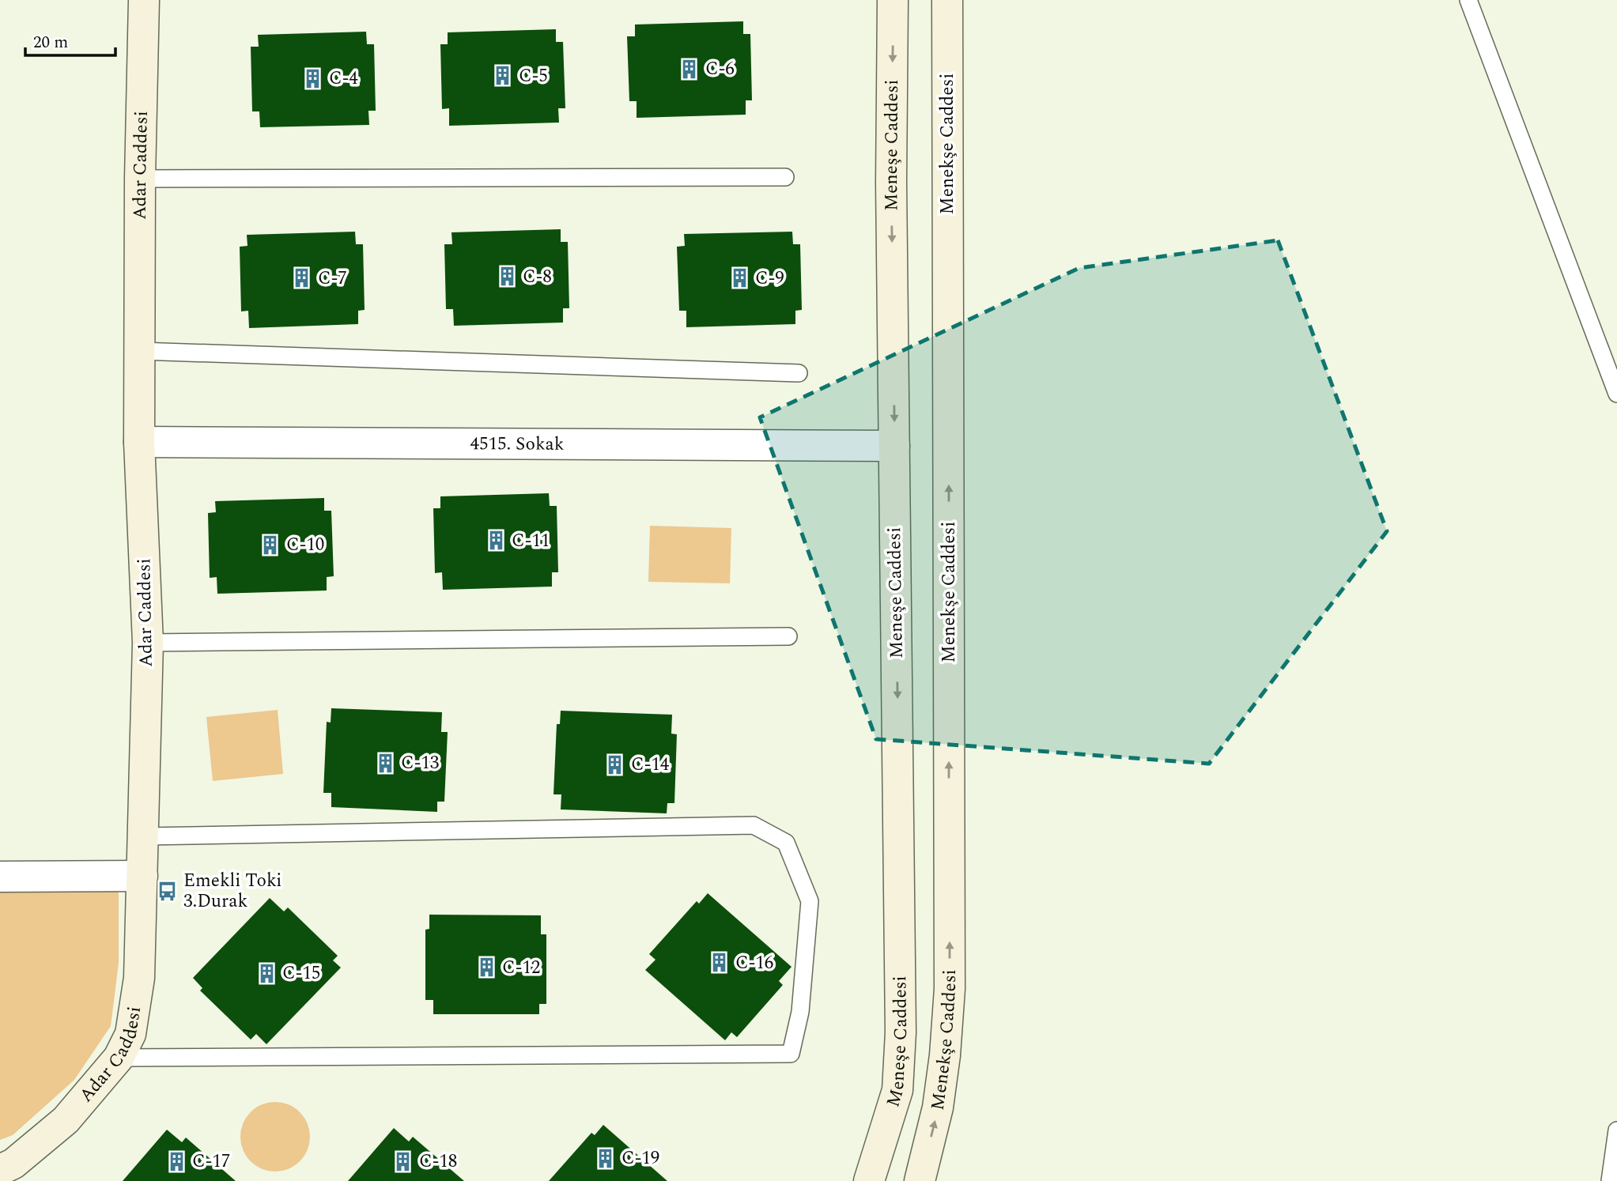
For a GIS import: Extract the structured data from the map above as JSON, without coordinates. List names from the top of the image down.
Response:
{
  "streets": {
    "street": [
      "Menekşe Caddesi",
      "Meneşe Caddesi",
      "Adar Caddesi",
      "4515. Sokak"
    ]
  },
  "crossings": [
    ["Meneşe Caddesi", "4515. Sokak"],
    ["Adar Caddesi", "4515. Sokak"]
  ],
  "one_way": ["Menekşe Caddesi", "Meneşe Caddesi"],
  "places": {
    "building": [
      "C-6",
      "C-5",
      "C-4",
      "C-8",
      "C-7",
      "C-9",
      "C-11",
      "C-10",
      "C-13",
      "C-14",
      "C-16",
      "C-12",
      "C-15",
      "C-19",
      "C-17",
      "C-18"
    ],
    "bus stop": ["Emekli Toki 3.Durak"]
  },
  "scale_bar": "20 m"
}
